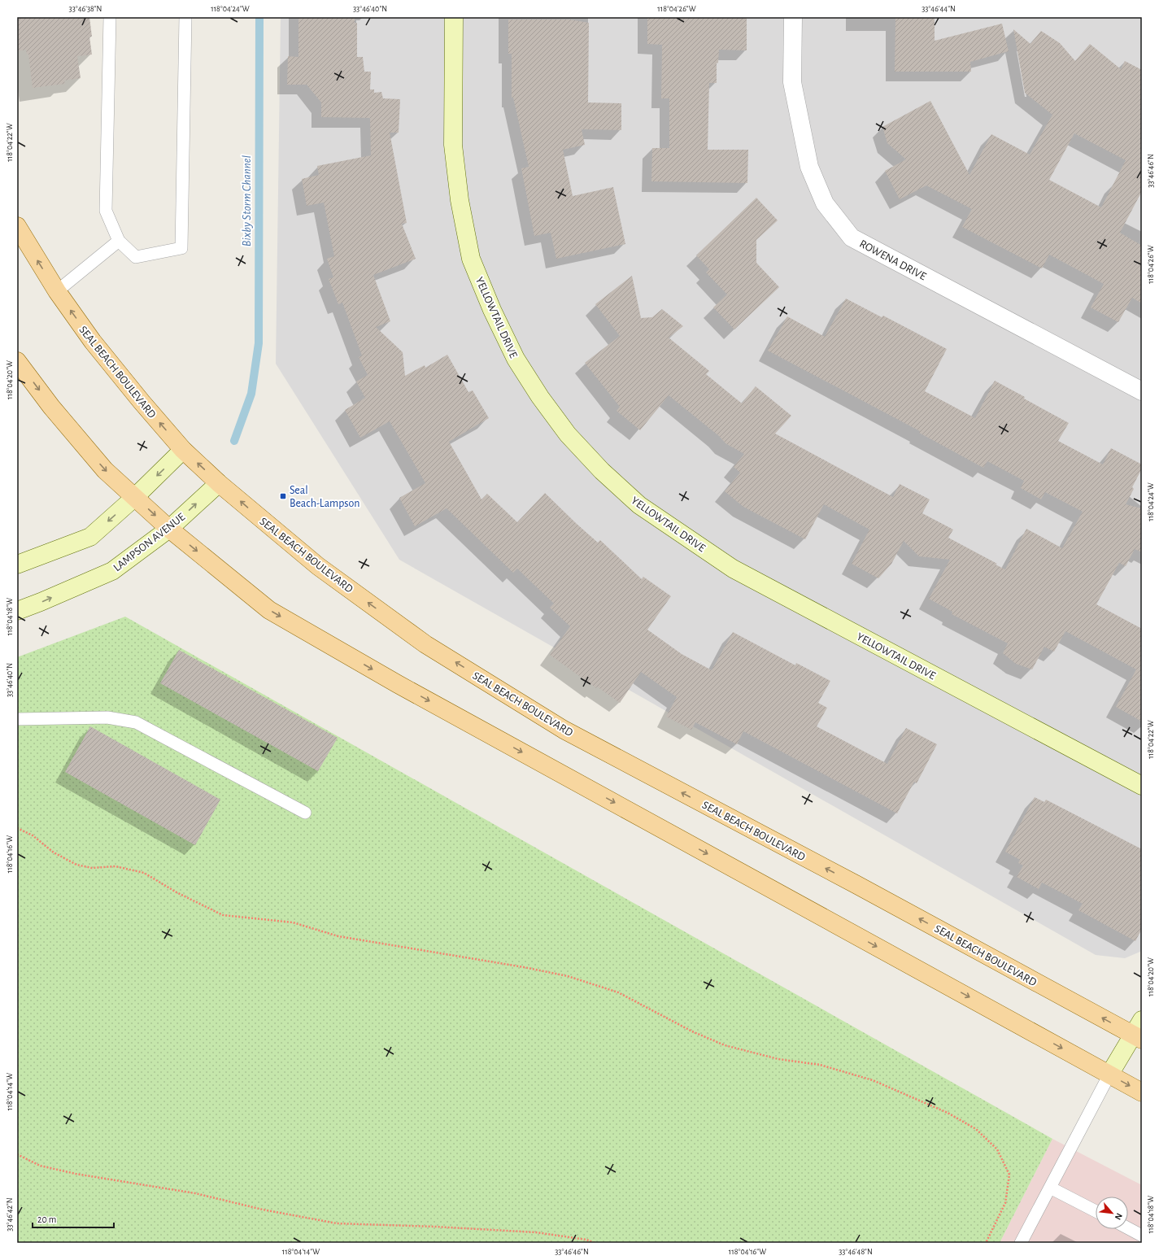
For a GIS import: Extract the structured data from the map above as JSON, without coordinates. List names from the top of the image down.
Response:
{
  "streets": {
    "main road": ["SEAL BEACH BOULEVARD"],
    "street": ["ROWENA DRIVE", "YELLOWTAIL DRIVE", "LAMPSON AVENUE"]
  },
  "crossings": [
    ["SEAL BEACH BOULEVARD", "LAMPSON AVENUE"]
  ],
  "water": ["Bixby Storm Channel"],
  "places": {
    "transit": ["Seal Beach-Lampson"]
  },
  "scale_bar": "20 m",
  "north": "bottom right",
  "coordinates": [
    "33°46'38\"N",
    "118°04'24\"W",
    "33°46'40\"N",
    "118°04'26\"W",
    "33°46'44\"N",
    "118°04'22\"W",
    "33°46'46\"N",
    "118°04'20\"W",
    "118°04'18\"W",
    "118°04'16\"W",
    "118°04'14\"W",
    "33°46'42\"N",
    "33°46'48\"N"
  ]
}
